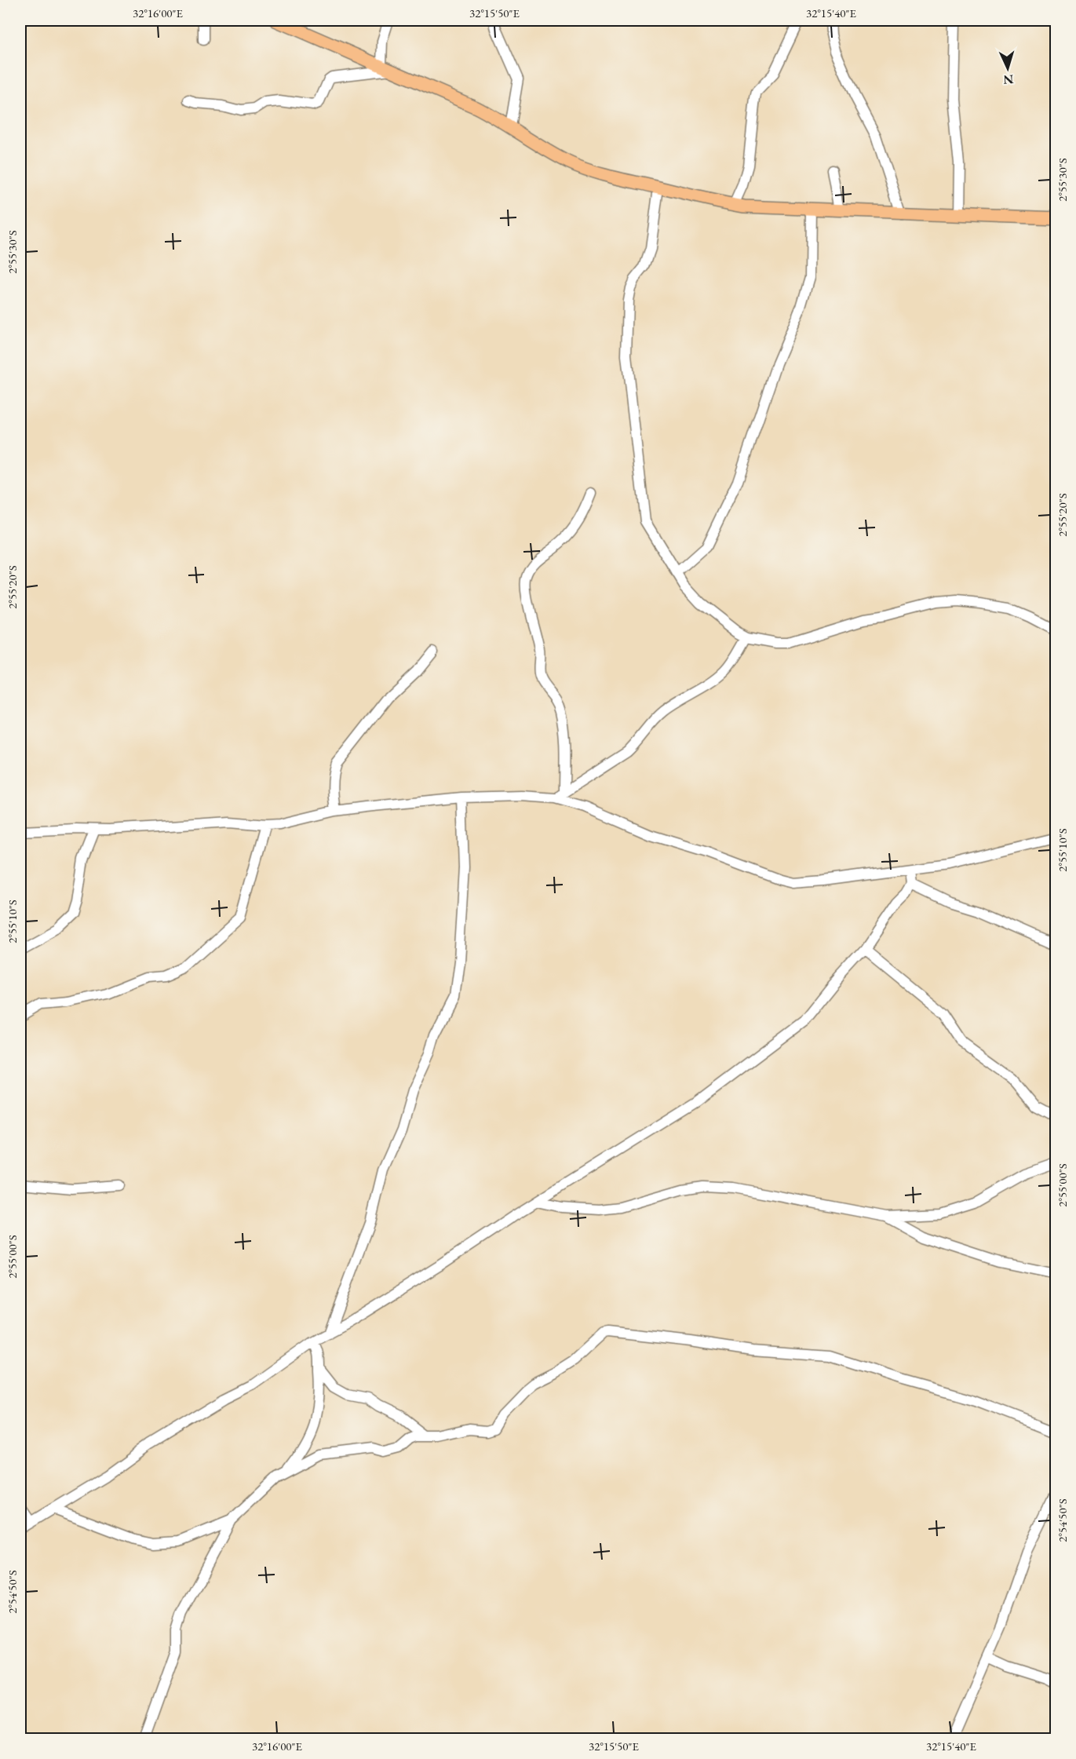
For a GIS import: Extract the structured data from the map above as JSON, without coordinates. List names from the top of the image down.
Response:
{
  "north": "bottom",
  "coordinates": [
    "32°16'00\"E",
    "32°15'50\"E",
    "32°15'40\"E",
    "2°55'30\"S",
    "2°55'20\"S",
    "2°55'10\"S",
    "2°55'00\"S",
    "2°54'50\"S"
  ]
}
